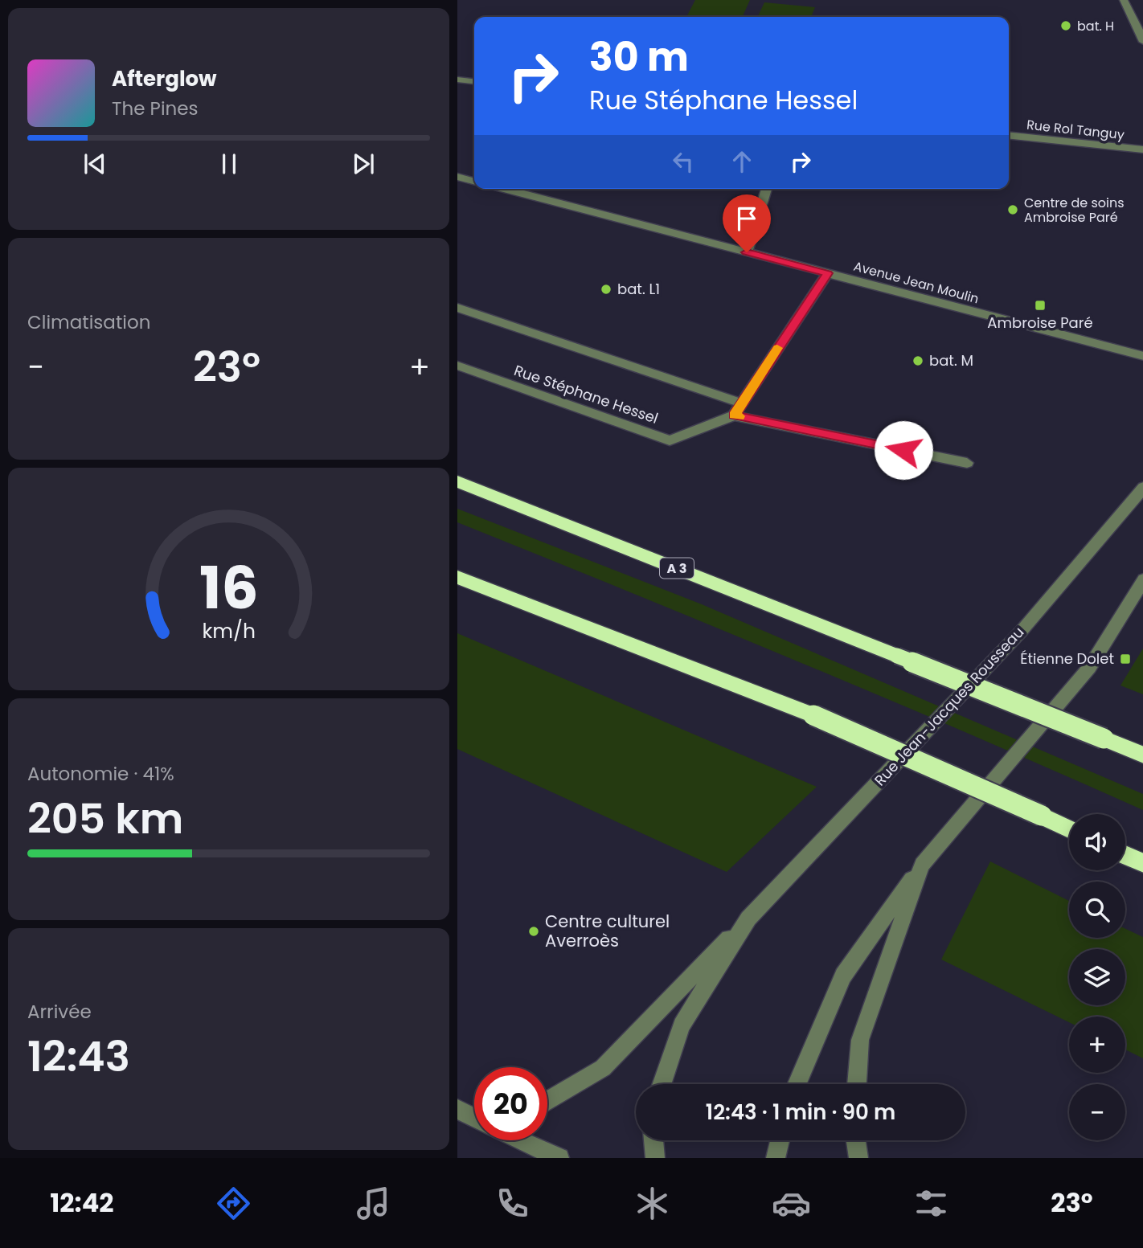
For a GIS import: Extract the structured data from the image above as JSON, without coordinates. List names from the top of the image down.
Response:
{
  "streets": {
    "highway": ["A 3"],
    "street": [
      "Rue Rol Tanguy",
      "Avenue Jean Moulin",
      "Rue Stéphane Hessel",
      "Rue Jean-Jacques Rousseau"
    ]
  },
  "places": {
    "other": [
      "bat. H",
      "Centre de soins Ambroise Paré",
      "bat. L1",
      "bat. M",
      "Centre culturel Averroès"
    ],
    "transit": ["Ambroise Paré", "Étienne Dolet"]
  },
  "page": {
    "turn": ["30 m", "Rue Stéphane Hessel"],
    "song": ["Afterglow", "The Pines"],
    "tile": [
      "Climatisation",
      ["Autonomie · 41%", "205 km"],
      ["Arrivée", "12:43"]
    ],
    "heat": ["−", "23°", "+"],
    "map_buttons": ["+", "−"],
    "limit": "20",
    "trip": "12:43 · 1 min · 90 m",
    "tabs": ["12:42", "23°"],
    "gauge": ["16", "km/h"]
  }
}
